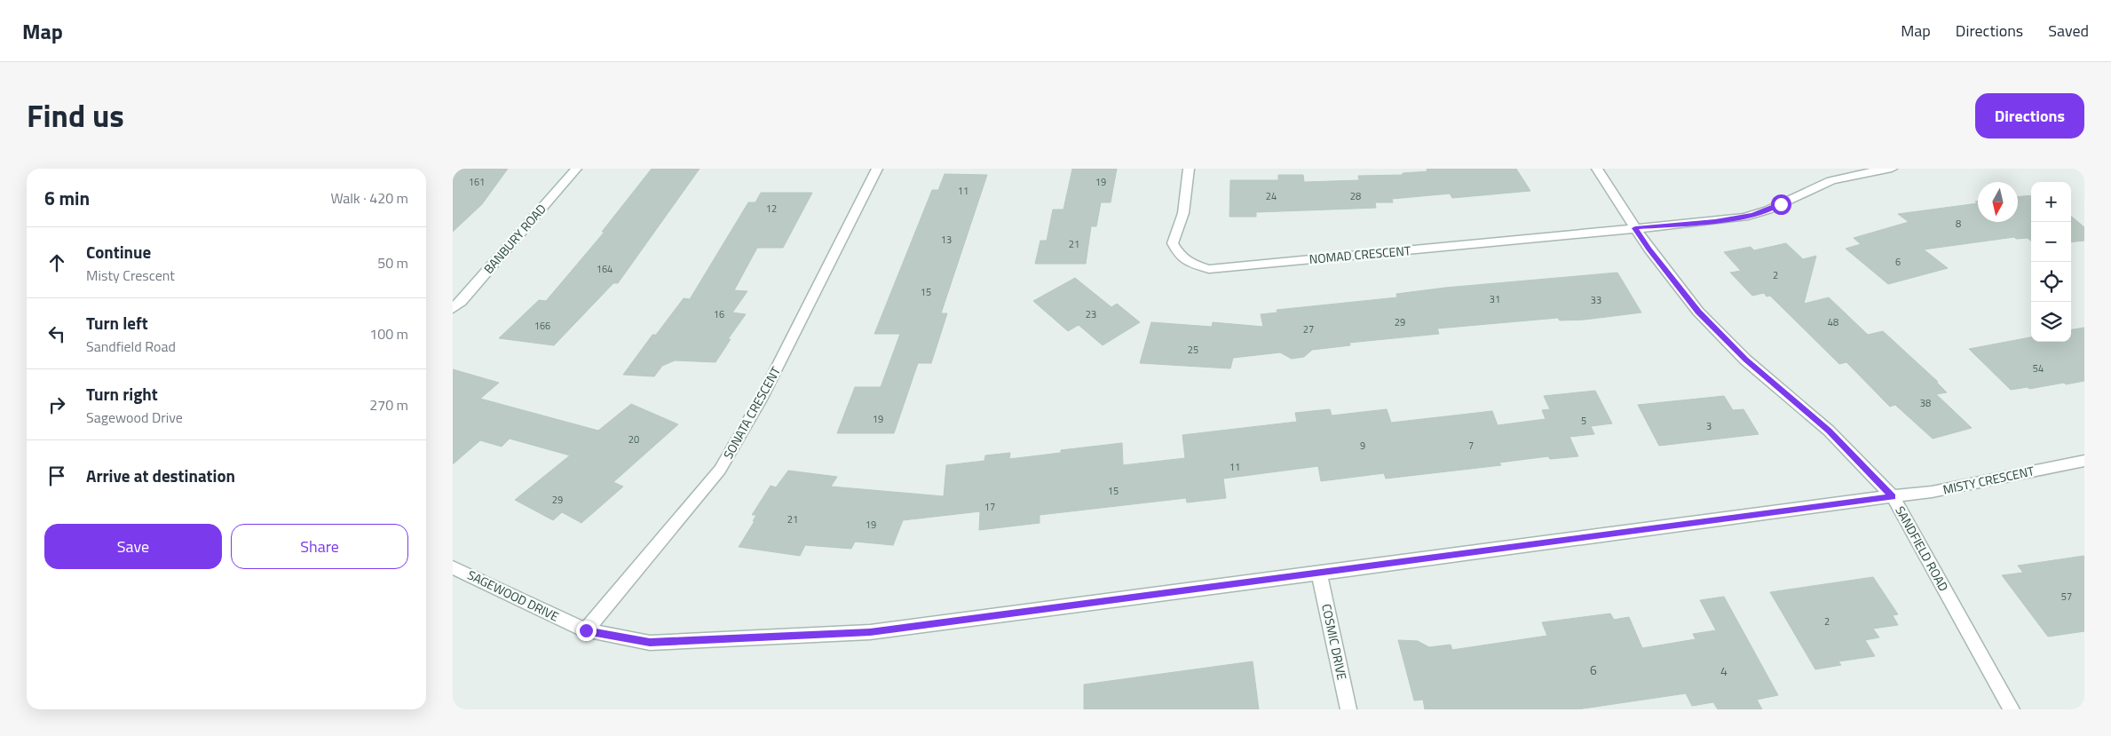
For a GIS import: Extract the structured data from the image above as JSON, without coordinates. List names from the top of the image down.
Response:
{
  "streets": {
    "street": [
      "BANBURY ROAD",
      "NOMAD CRESCENT",
      "SONATA CRESCENT",
      "MISTY CRESCENT",
      "SANDFIELD ROAD",
      "SAGEWOOD DRIVE",
      "COSMIC DRIVE"
    ]
  },
  "crossings": [
    ["NOMAD CRESCENT", "SANDFIELD ROAD"],
    ["SONATA CRESCENT", "SAGEWOOD DRIVE"],
    ["MISTY CRESCENT", "SANDFIELD ROAD"],
    ["MISTY CRESCENT", "SAGEWOOD DRIVE"],
    ["SANDFIELD ROAD", "SAGEWOOD DRIVE"],
    ["SAGEWOOD DRIVE", "COSMIC DRIVE"]
  ],
  "house_numbers": [
    "161",
    "19",
    "11",
    "24",
    "28",
    "12",
    "8",
    "13",
    "21",
    "6",
    "164",
    "2",
    "15",
    "31",
    "33",
    "16",
    "23",
    "29",
    "48",
    "166",
    "27",
    "25",
    "54",
    "38",
    "19",
    "5",
    "3",
    "20",
    "9",
    "7",
    "11",
    "15",
    "29",
    "17",
    "21",
    "19",
    "57",
    "2",
    "6",
    "4"
  ],
  "north": "bottom",
  "page": {
    "header": "Map",
    "nav": ["Map", "Directions", "Saved"],
    "title": "Find us",
    "buttons": [
      "Directions",
      ["Save", "Share"]
    ],
    "heading": ["6 min", "Walk · 420 m"],
    "map_buttons": ["+", "−"],
    "list": [
      ["Continue", "Misty Crescent", "50 m"],
      ["Turn left", "Sandfield Road", "100 m"],
      ["Turn right", "Sagewood Drive", "270 m"],
      "Arrive at destination"
    ]
  }
}
